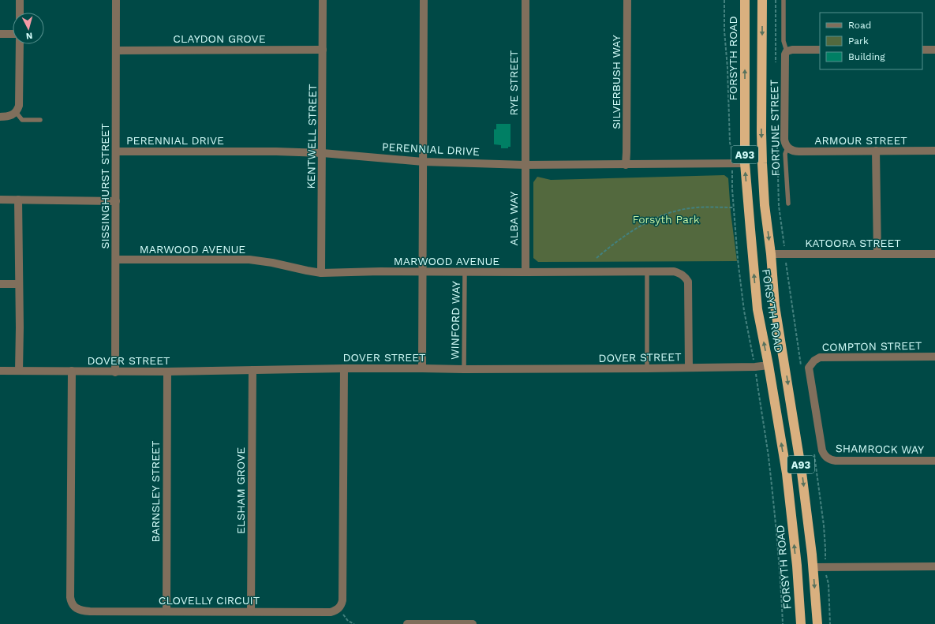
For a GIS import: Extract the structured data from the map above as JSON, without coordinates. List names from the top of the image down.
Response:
{
  "streets": {
    "highway": ["FORSYTH ROAD", "A93"],
    "street": [
      "CLAYDON GROVE",
      "SILVERBUSH WAY",
      "RYE STREET",
      "FORTUNE STREET",
      "KENTWELL STREET",
      "PERENNIAL DRIVE",
      "ARMOUR STREET",
      "SISSINGHURST STREET",
      "ALBA WAY",
      "KATOORA STREET",
      "MARWOOD AVENUE",
      "COMPTON STREET",
      "DOVER STREET",
      "SHAMROCK WAY",
      "ELSHAM GROVE",
      "BARNSLEY STREET",
      "CLOVELLY CIRCUIT"
    ],
    "lane": ["WINFORD WAY"]
  },
  "crossings": [
    ["CLAYDON GROVE", "KENTWELL STREET"],
    ["CLAYDON GROVE", "SISSINGHURST STREET"],
    ["FORSYTH ROAD", "PERENNIAL DRIVE"],
    ["FORSYTH ROAD", "KATOORA STREET"],
    ["FORSYTH ROAD", "DOVER STREET"],
    ["SILVERBUSH WAY", "PERENNIAL DRIVE"],
    ["RYE STREET", "PERENNIAL DRIVE"],
    ["RYE STREET", "ALBA WAY"],
    ["FORTUNE STREET", "ARMOUR STREET"],
    ["KENTWELL STREET", "PERENNIAL DRIVE"],
    ["KENTWELL STREET", "MARWOOD AVENUE"],
    ["PERENNIAL DRIVE", "SISSINGHURST STREET"],
    ["PERENNIAL DRIVE", "ALBA WAY"],
    ["SISSINGHURST STREET", "MARWOOD AVENUE"],
    ["SISSINGHURST STREET", "DOVER STREET"],
    ["ALBA WAY", "MARWOOD AVENUE"],
    ["MARWOOD AVENUE", "WINFORD WAY"],
    ["MARWOOD AVENUE", "DOVER STREET"],
    ["WINFORD WAY", "DOVER STREET"],
    ["COMPTON STREET", "SHAMROCK WAY"],
    ["DOVER STREET", "ELSHAM GROVE"],
    ["DOVER STREET", "BARNSLEY STREET"],
    ["DOVER STREET", "CLOVELLY CIRCUIT"],
    ["ELSHAM GROVE", "CLOVELLY CIRCUIT"],
    ["BARNSLEY STREET", "CLOVELLY CIRCUIT"]
  ],
  "parks": ["Forsyth Park"],
  "legend": ["Road", "Park", "Building"],
  "north": "bottom"
}
